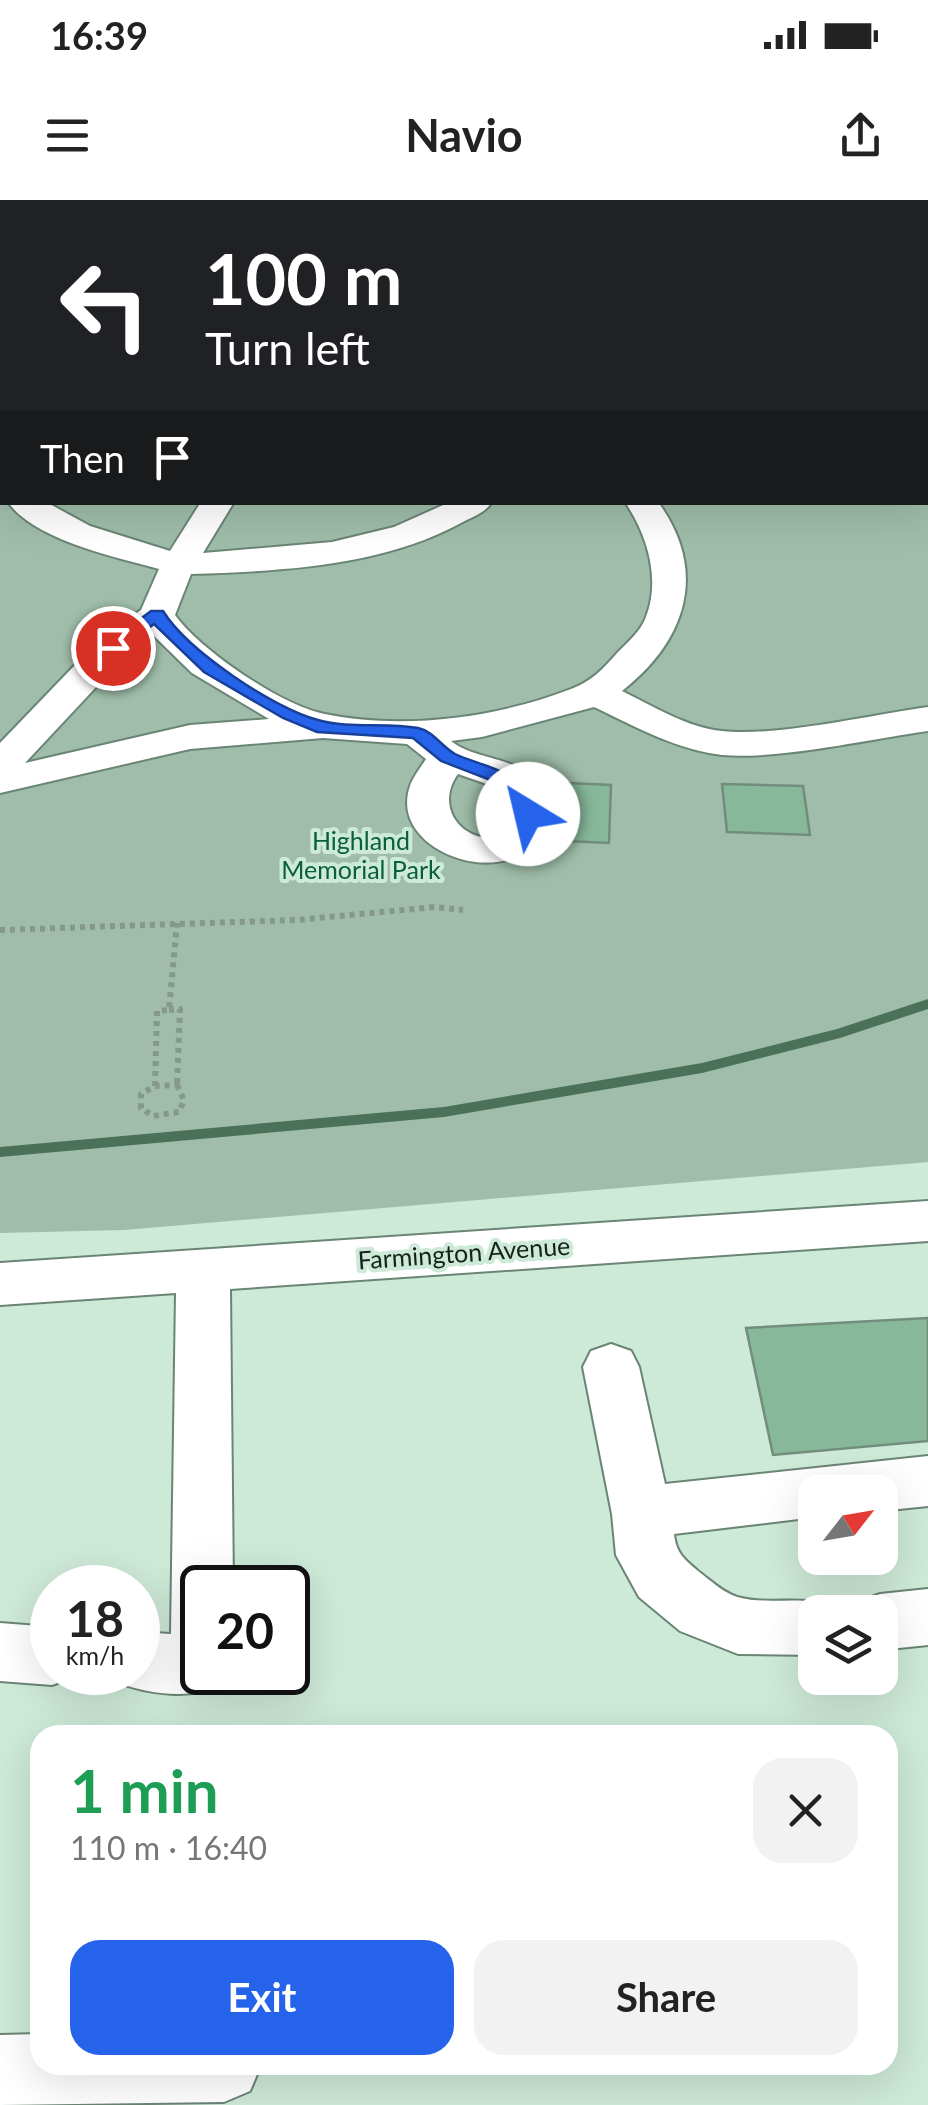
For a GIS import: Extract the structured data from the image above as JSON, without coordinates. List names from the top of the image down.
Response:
{
  "streets": {
    "street": ["Farmington Avenue"]
  },
  "parks": ["Highland Memorial Park"],
  "north": "top right",
  "page": {
    "status": "16:39",
    "header": "Navio",
    "turn": ["100 m", "Turn left"],
    "then": "Then",
    "speed": "18 km/h",
    "limit": "20",
    "heading": ["1 min", "110 m · 16:40"],
    "buttons": ["Exit", "Share"]
  }
}
